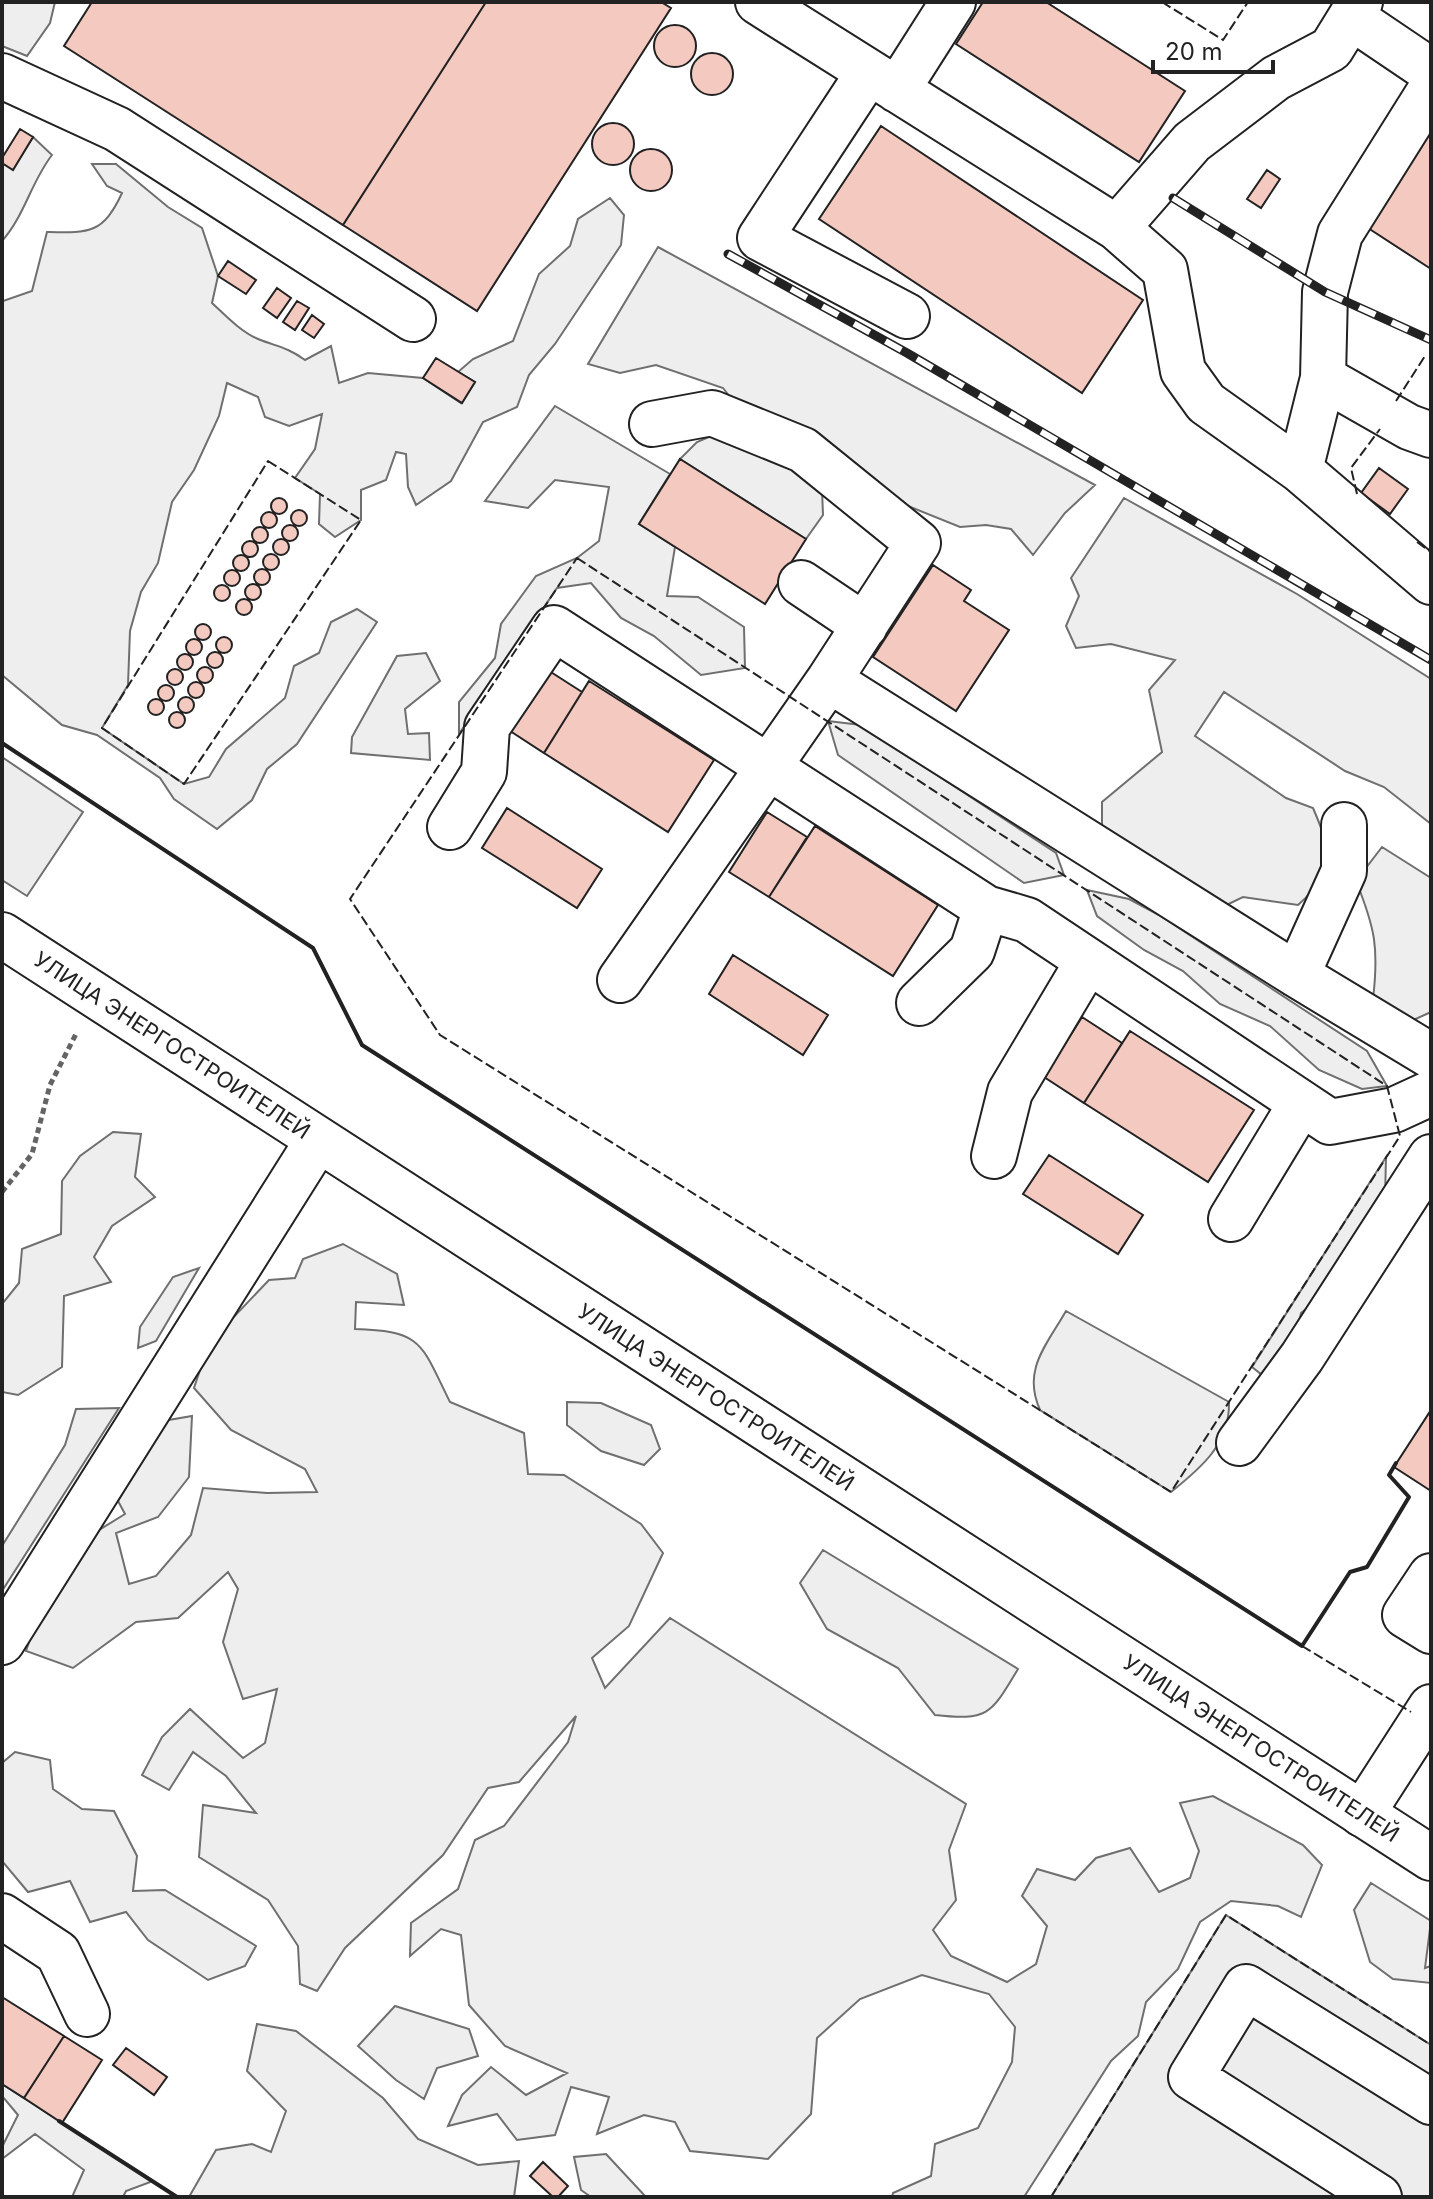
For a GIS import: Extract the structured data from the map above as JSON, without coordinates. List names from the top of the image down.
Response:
{
  "streets": {
    "main road": ["УЛИЦА ЭНЕРГОСТРОИТЕЛЕЙ"]
  },
  "scale_bar": "20 m"
}
